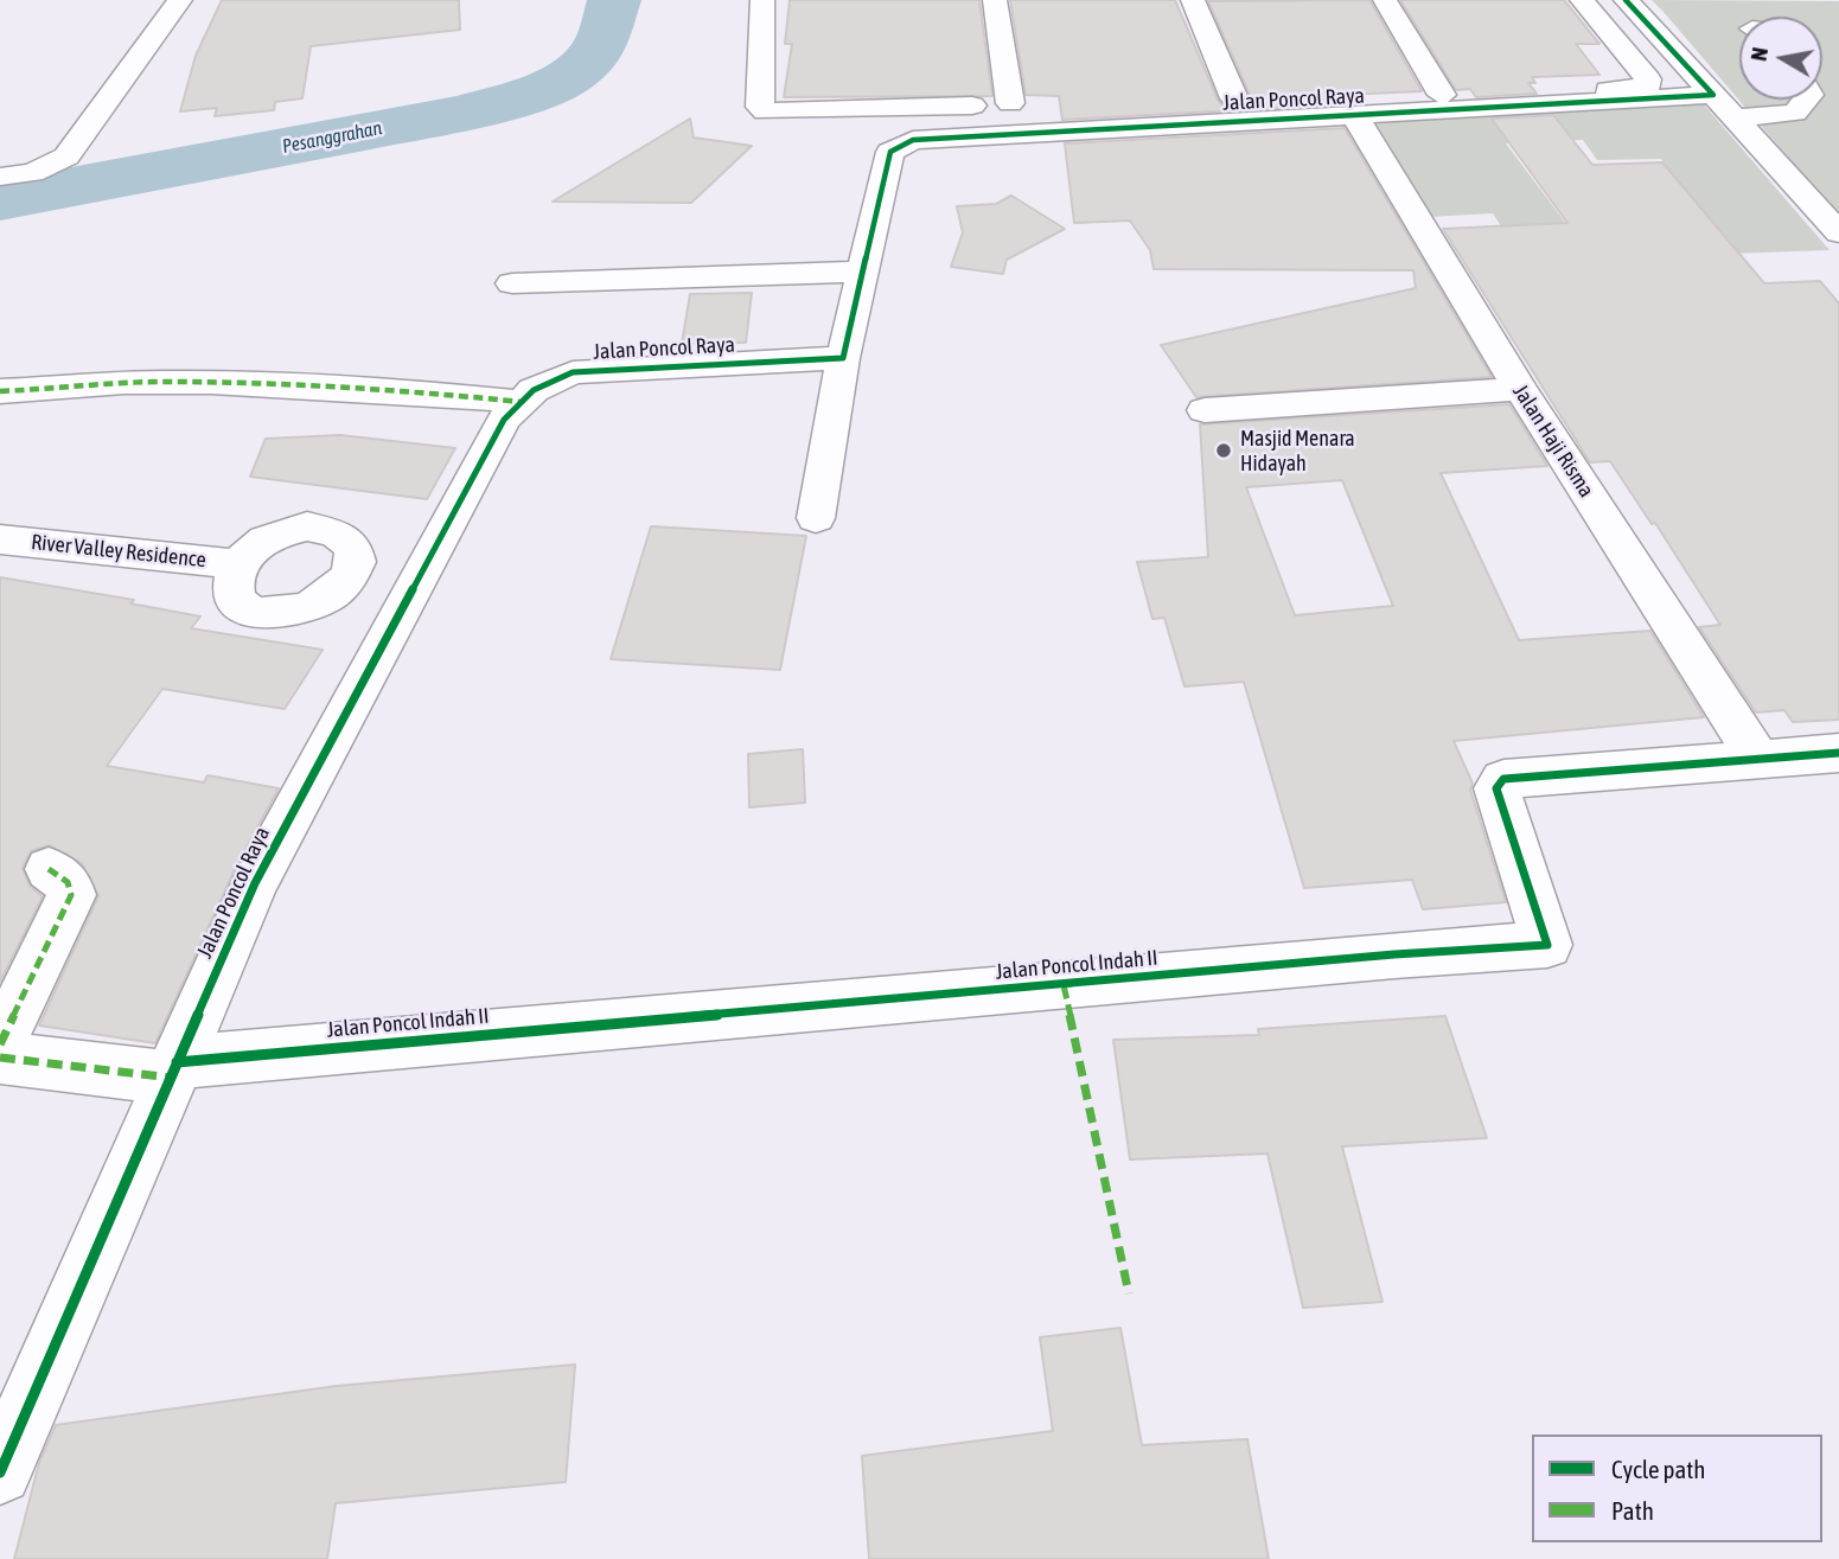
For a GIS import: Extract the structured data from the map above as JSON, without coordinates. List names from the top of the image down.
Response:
{
  "streets": {
    "street": [
      "Jalan Poncol Raya",
      "Jalan Haji Risma",
      "River Valley Residence",
      "Jalan Poncol Indah II"
    ]
  },
  "crossings": [
    ["Jalan Poncol Raya", "Jalan Haji Risma"],
    ["Jalan Poncol Raya", "Jalan Poncol Indah II"],
    ["Jalan Haji Risma", "Jalan Poncol Indah II"]
  ],
  "water": ["Pesanggrahan"],
  "places": ["Masjid Menara Hidayah"],
  "legend": ["Cycle path", "Path"],
  "north": "left"
}
